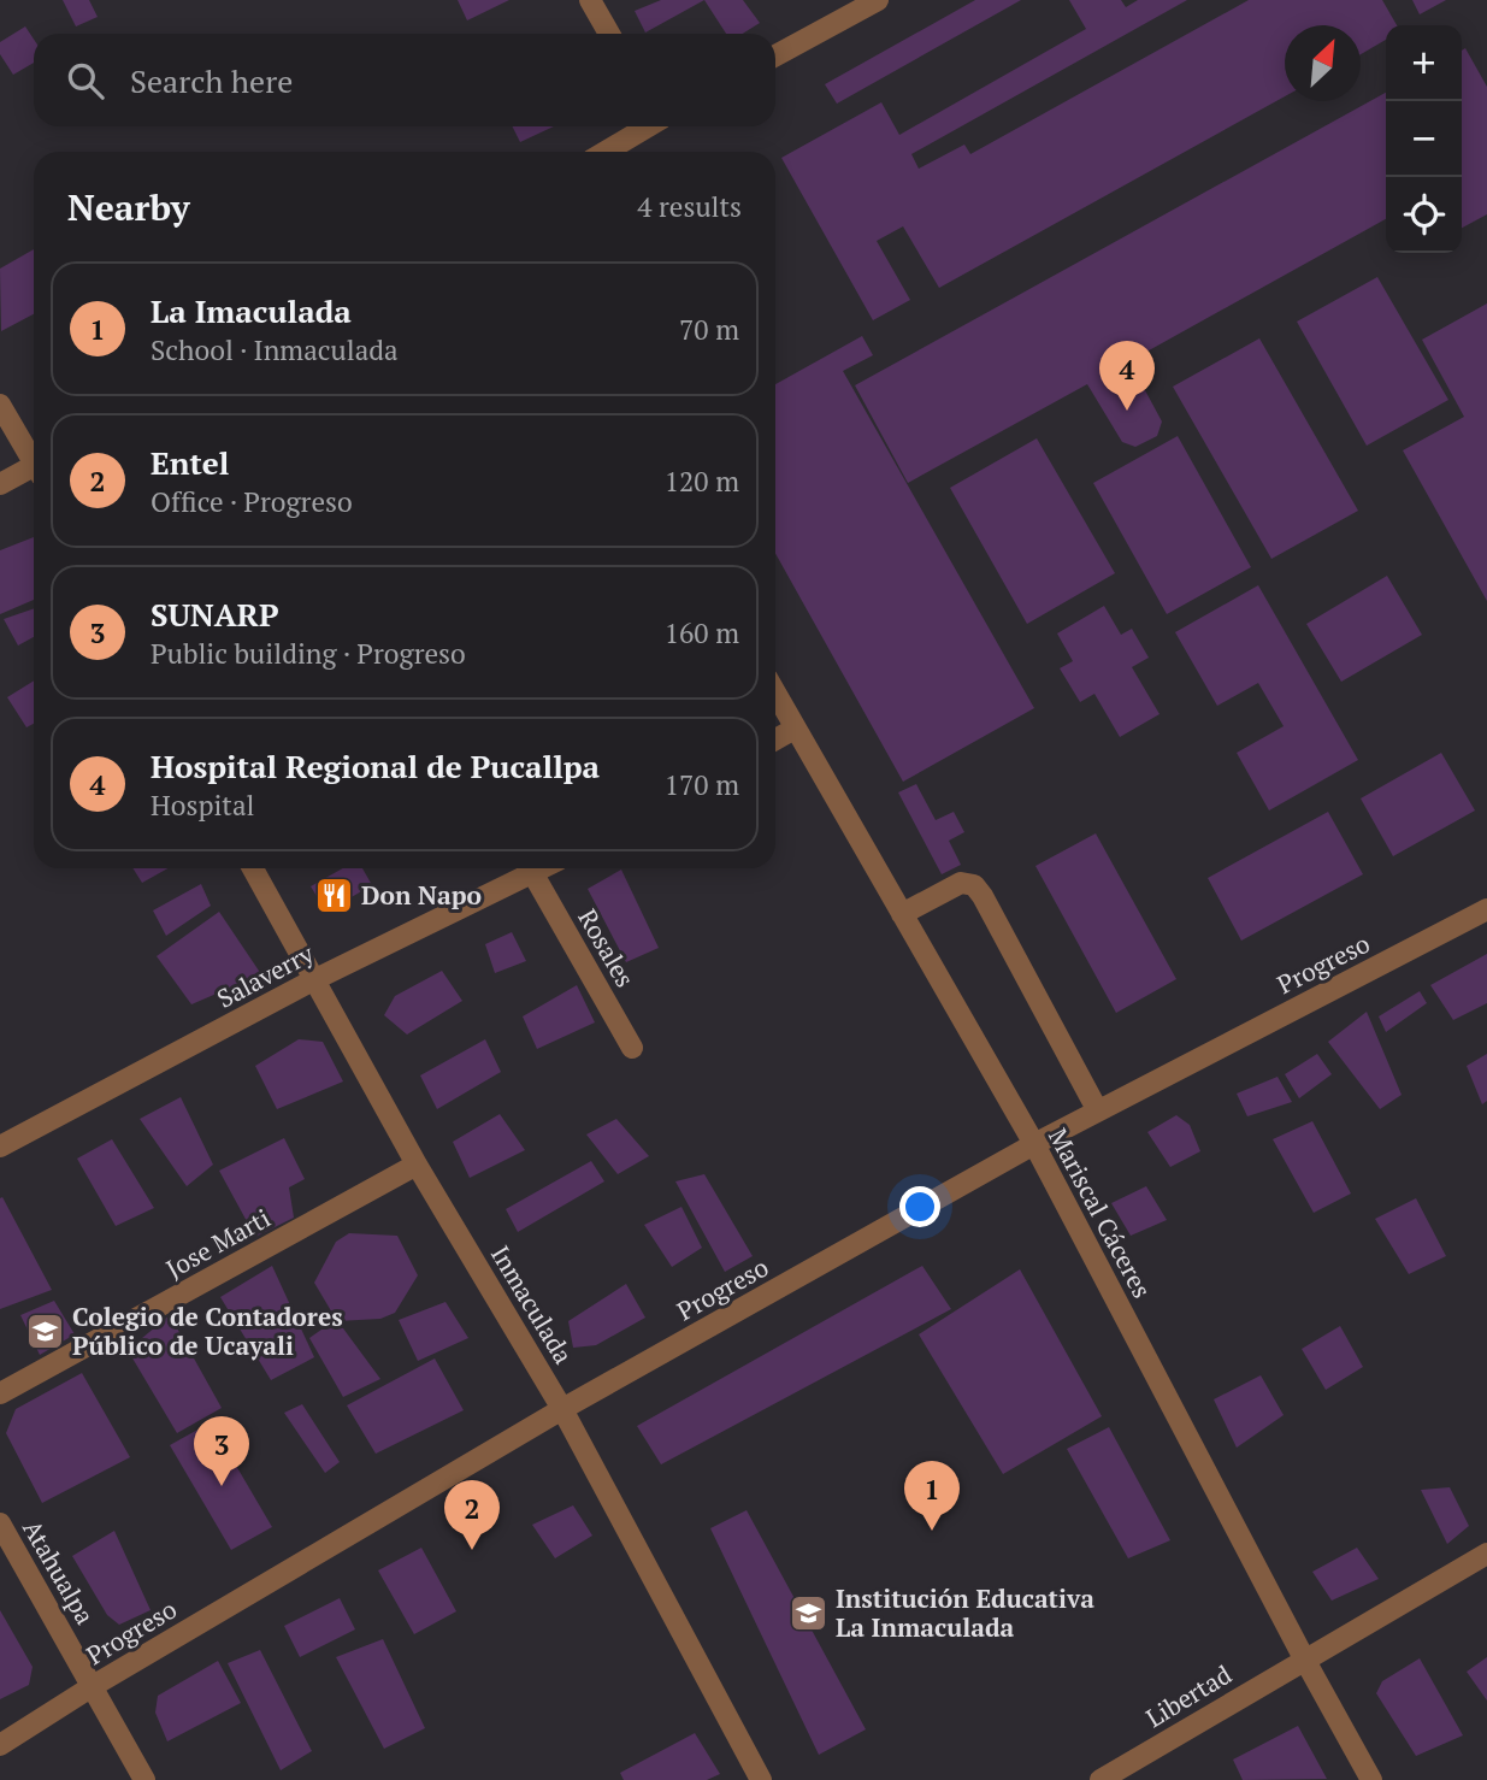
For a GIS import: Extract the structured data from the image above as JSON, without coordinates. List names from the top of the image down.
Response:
{
  "streets": {
    "street": [
      "Rosales",
      "Progreso",
      "Salaverry",
      "Mariscal Cáceres",
      "Jose Marti",
      "Inmaculada",
      "Atahualpa",
      "Libertad"
    ]
  },
  "crossings": [
    ["Rosales", "Salaverry"],
    ["Progreso", "Mariscal Cáceres"],
    ["Progreso", "Inmaculada"],
    ["Progreso", "Atahualpa"],
    ["Salaverry", "Inmaculada"],
    ["Mariscal Cáceres", "Libertad"],
    ["Jose Marti", "Inmaculada"]
  ],
  "places": {
    "restaurant": ["Don Napo"],
    "school or university": ["Colegio de Contadores Público de Ucayali", "Institución Educativa La Inmaculada"]
  },
  "north": "top right",
  "page": {
    "map_buttons": ["+", "−"],
    "search": "Search here",
    "heading": ["Nearby", "4 results"],
    "list": [
      {
        "mark": "1",
        "name": "La Imaculada",
        "note": "School · Inmaculada",
        "value": "70 m"
      },
      {
        "mark": "2",
        "name": "Entel",
        "note": "Office · Progreso",
        "value": "120 m"
      },
      {
        "mark": "3",
        "name": "SUNARP",
        "note": "Public building · Progreso",
        "value": "160 m"
      },
      {
        "mark": "4",
        "name": "Hospital Regional de Pucallpa",
        "note": "Hospital",
        "value": "170 m"
      }
    ],
    "pins": [
      "4",
      "3",
      "1",
      "2"
    ]
  }
}
